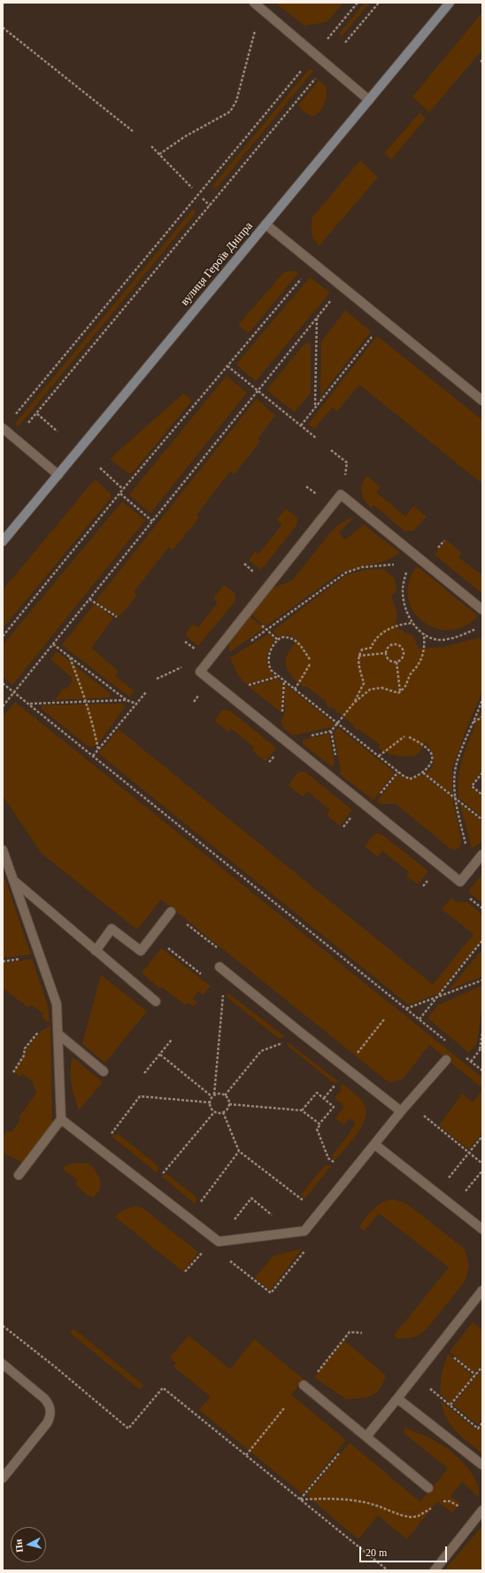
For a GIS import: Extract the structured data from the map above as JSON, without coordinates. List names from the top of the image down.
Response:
{
  "streets": {
    "main road": ["вулиця Героїв Дніпра"]
  },
  "scale_bar": "20 m",
  "north": "left"
}
